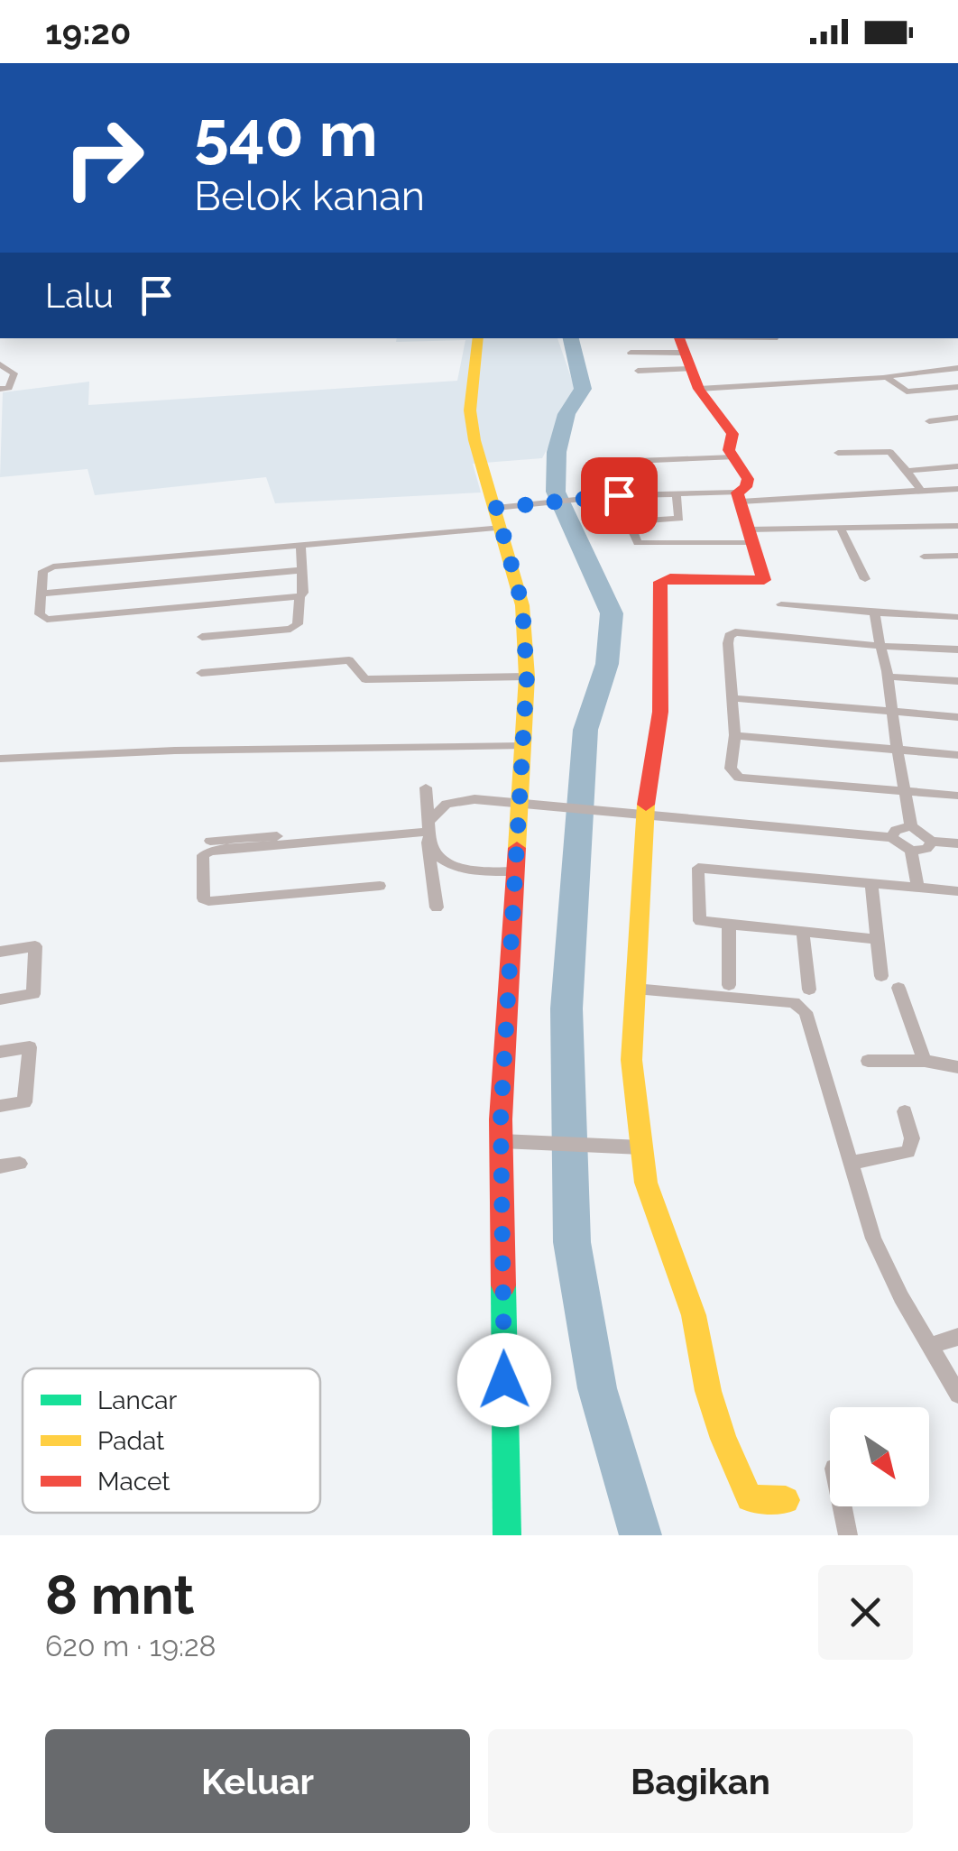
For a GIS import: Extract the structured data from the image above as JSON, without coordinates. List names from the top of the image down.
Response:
{
  "legend": ["Lancar", "Padat", "Macet"],
  "north": "bottom right",
  "page": {
    "status": "19:20",
    "turn": ["540 m", "Belok kanan"],
    "then": "Lalu",
    "heading": ["8 mnt", "620 m · 19:28"],
    "buttons": ["Keluar", "Bagikan"]
  }
}
